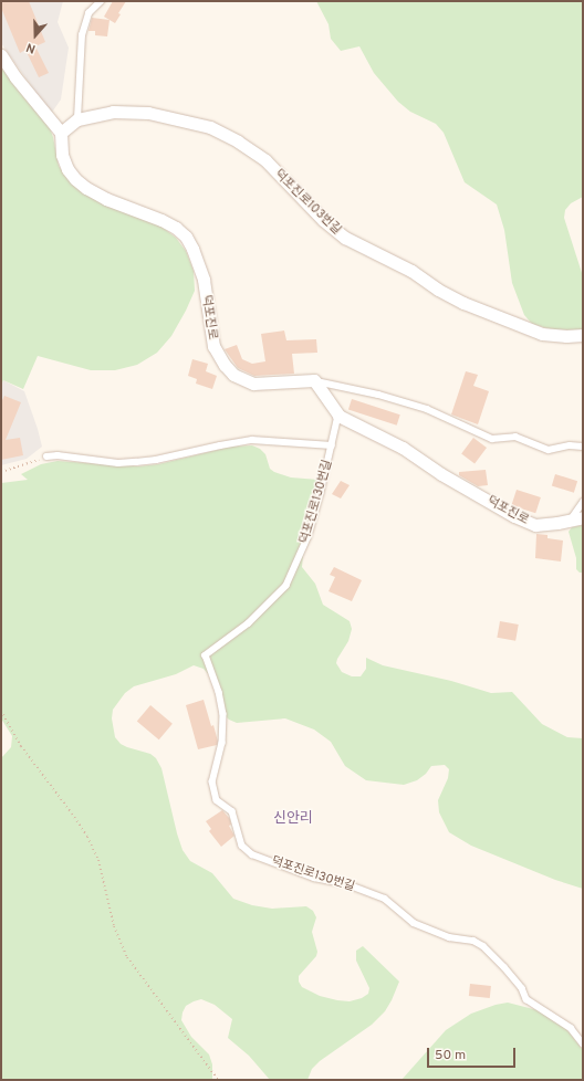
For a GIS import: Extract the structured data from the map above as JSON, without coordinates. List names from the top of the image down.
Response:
{
  "streets": {
    "street": ["덕포진로103번길", "덕포진로"],
    "lane": ["덕포진로130번길"]
  },
  "crossings": [
    ["덕포진로103번길", "덕포진로"],
    ["덕포진로", "덕포진로130번길"]
  ],
  "districts": ["신안리"],
  "scale_bar": "50 m",
  "north": "bottom"
}
